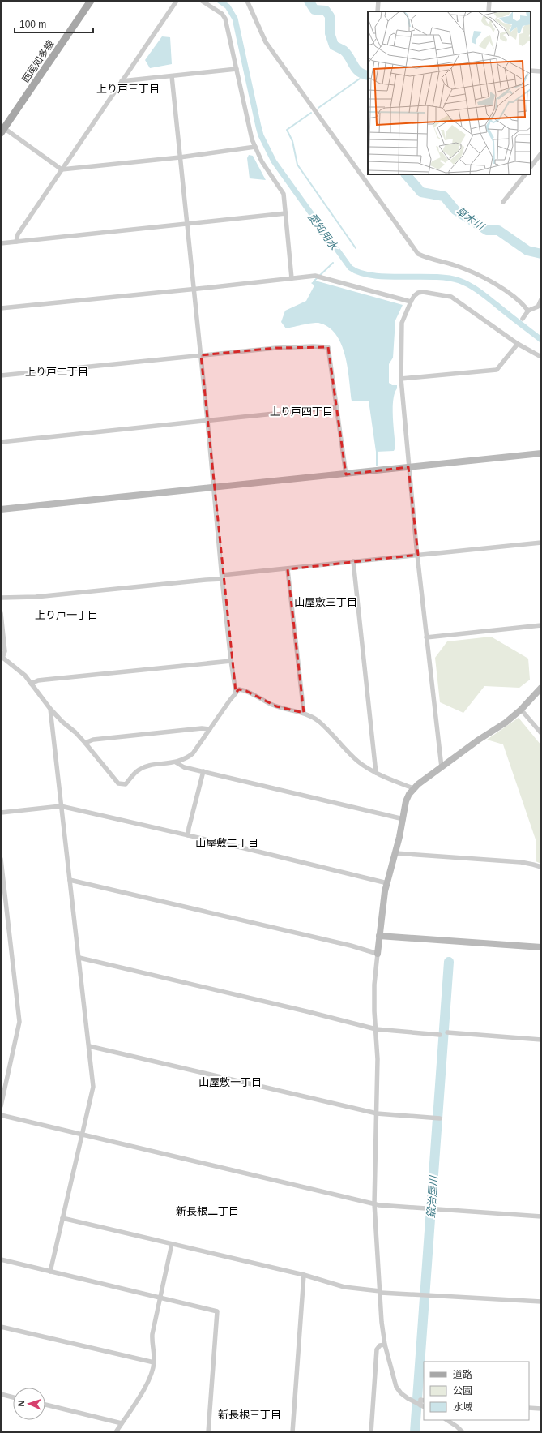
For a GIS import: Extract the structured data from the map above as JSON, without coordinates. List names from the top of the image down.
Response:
{
  "streets": {
    "main road": ["西尾知多線"]
  },
  "districts": [
    "上り戸三丁目",
    "上り戸二丁目",
    "上り戸四丁目",
    "山屋敷三丁目",
    "上り戸一丁目",
    "山屋敷二丁目",
    "山屋敷一丁目",
    "新長根二丁目",
    "新長根三丁目"
  ],
  "water": ["草木川", "愛知用水", "鍛治屋川"],
  "legend": ["道路", "公園", "水域"],
  "scale_bar": "100 m",
  "north": "left"
}
